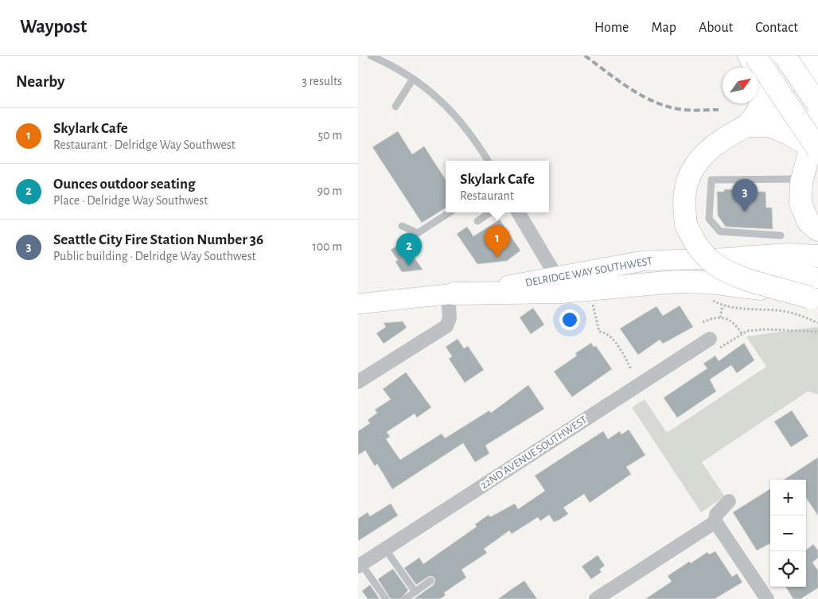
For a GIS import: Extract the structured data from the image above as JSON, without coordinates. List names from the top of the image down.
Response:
{
  "streets": {
    "main road": ["DELRIDGE WAY SOUTHWEST"],
    "street": ["22ND AVENUE SOUTHWEST"]
  },
  "north": "top right",
  "page": {
    "header": "Waypost",
    "nav": [
      "Home",
      "Map",
      "About",
      "Contact"
    ],
    "heading": ["Nearby", "3 results"],
    "list": [
      {
        "mark": "1",
        "name": "Skylark Cafe",
        "note": "Restaurant · Delridge Way Southwest",
        "value": "50 m"
      },
      {
        "mark": "2",
        "name": "Ounces outdoor seating",
        "note": "Place · Delridge Way Southwest",
        "value": "90 m"
      },
      {
        "mark": "3",
        "name": "Seattle City Fire Station Number 36",
        "note": "Public building · Delridge Way Southwest",
        "value": "100 m"
      }
    ],
    "popup": ["Skylark Cafe", "Restaurant"],
    "pins": ["3", "1", "2"],
    "map_buttons": ["+", "−"]
  }
}
